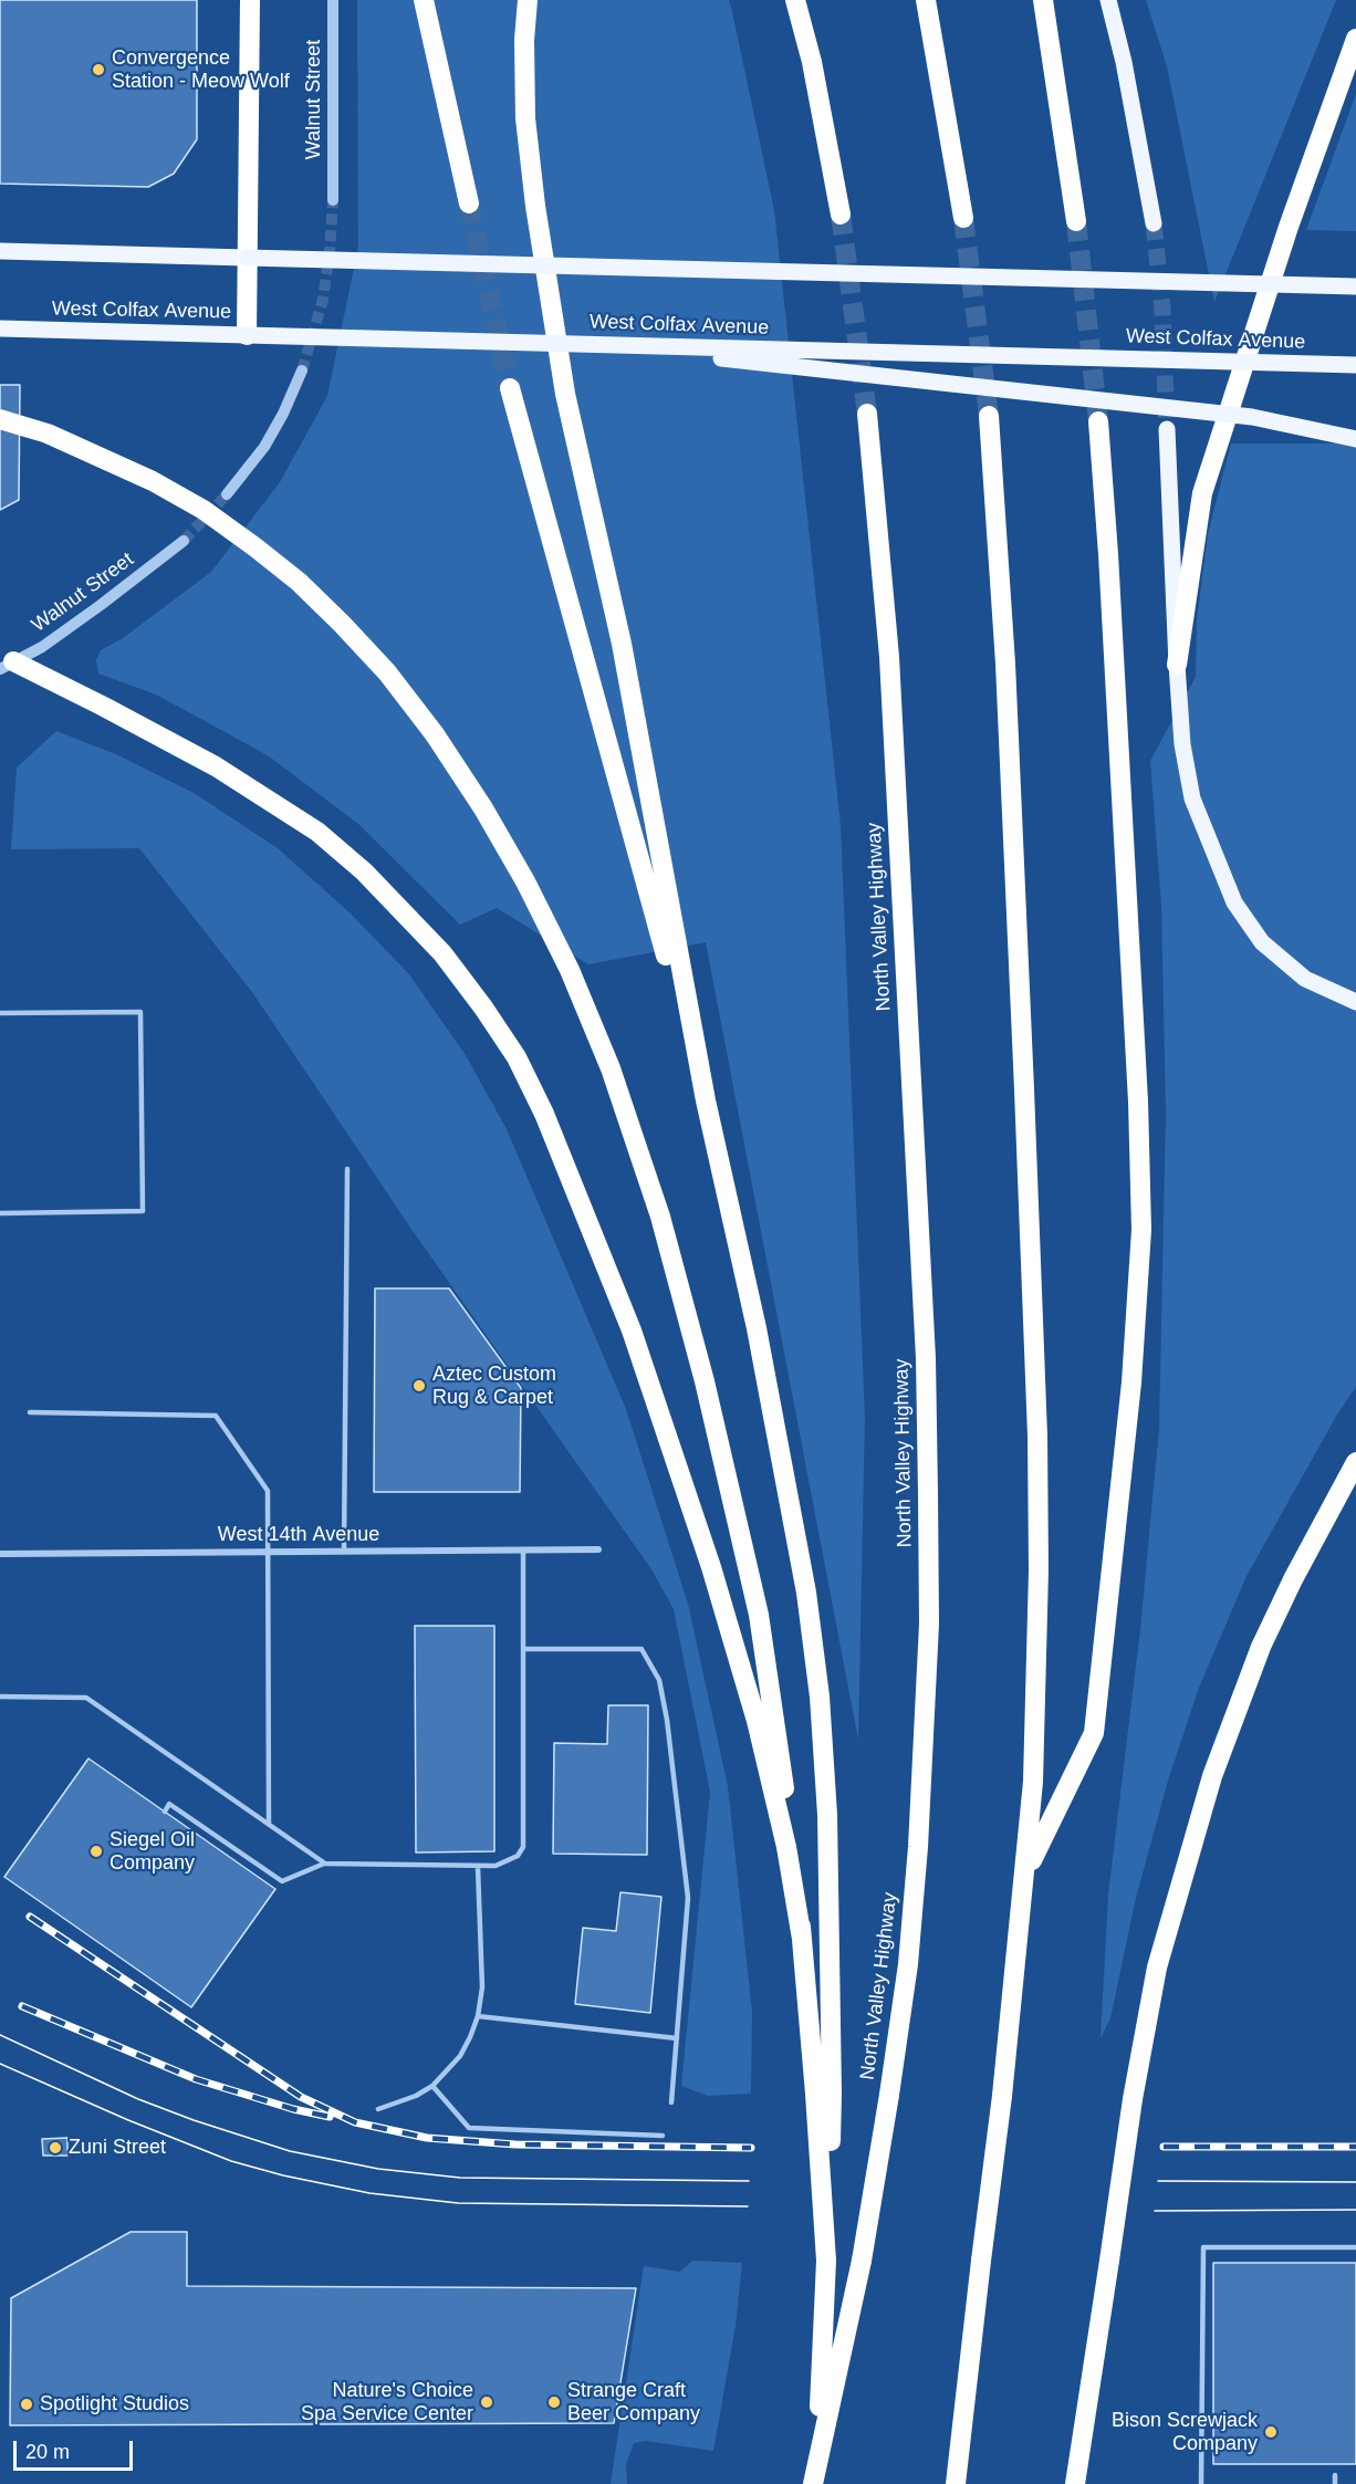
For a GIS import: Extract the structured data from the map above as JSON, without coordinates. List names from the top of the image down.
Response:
{
  "streets": {
    "highway": ["North Valley Highway"],
    "main road": ["West Colfax Avenue"],
    "street": ["Walnut Street", "West 14th Avenue"]
  },
  "places": [
    "Convergence Station - Meow Wolf",
    "Aztec Custom Rug & Carpet",
    "Siegel Oil Company",
    "Zuni Street",
    "Nature's Choice Spa Service Center",
    "Strange Craft Beer Company",
    "Spotlight Studios",
    "Bison Screwjack Company"
  ],
  "scale_bar": "20 m"
}
